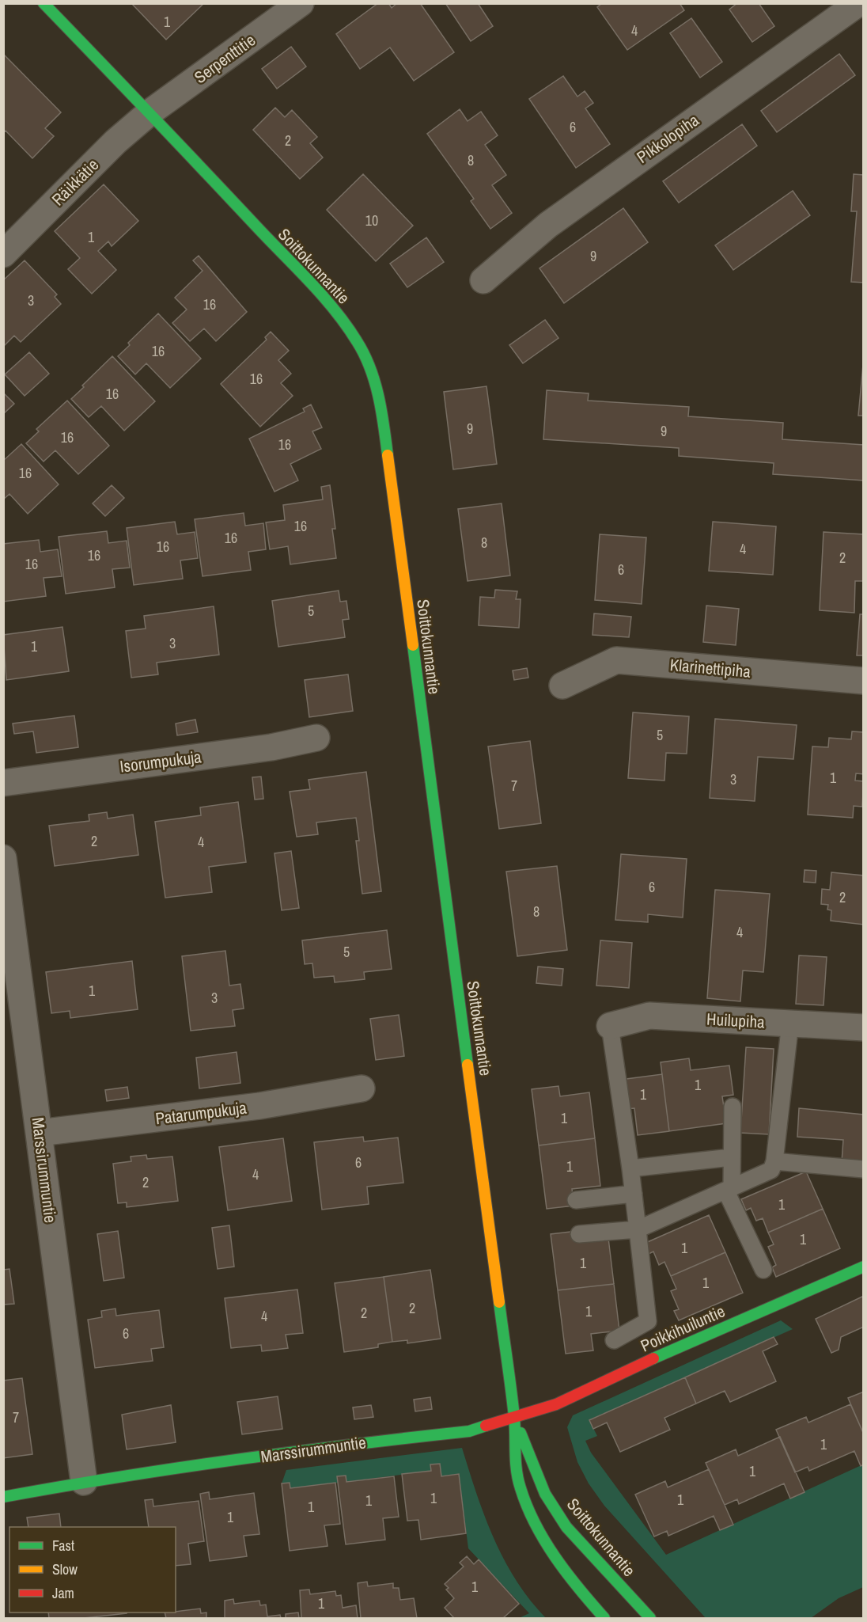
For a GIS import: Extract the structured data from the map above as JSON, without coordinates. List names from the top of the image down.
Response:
{
  "streets": {
    "street": [
      "Serpenttitie",
      "Pikkolopiha",
      "Räikkätie",
      "Soittokunnantie",
      "Klarinettipiha",
      "Isorumpukuja",
      "Huilupiha",
      "Patarumpukuja",
      "Marssirummuntie",
      "Poikkihuiluntie"
    ]
  },
  "crossings": [
    ["Serpenttitie", "Räikkätie"],
    ["Serpenttitie", "Soittokunnantie"],
    ["Räikkätie", "Soittokunnantie"],
    ["Soittokunnantie", "Marssirummuntie"],
    ["Soittokunnantie", "Poikkihuiluntie"],
    ["Patarumpukuja", "Marssirummuntie"],
    ["Marssirummuntie", "Poikkihuiluntie"]
  ],
  "house_numbers": [
    "1",
    "4",
    "6",
    "2",
    "8",
    "10",
    "1",
    "9",
    "3",
    "16",
    "16",
    "16",
    "16",
    "9",
    "9",
    "16",
    "16",
    "16",
    "16",
    "16",
    "8",
    "16",
    "4",
    "16",
    "2",
    "16",
    "6",
    "5",
    "3",
    "1",
    "5",
    "1",
    "3",
    "7",
    "2",
    "4",
    "6",
    "2",
    "8",
    "4",
    "5",
    "1",
    "3",
    "1",
    "1",
    "1",
    "6",
    "1",
    "4",
    "2",
    "1",
    "1",
    "1",
    "1",
    "1",
    "2",
    "1",
    "2",
    "4",
    "6",
    "7",
    "1",
    "1",
    "1",
    "1",
    "1",
    "1",
    "1",
    "1",
    "1"
  ],
  "legend": ["Fast", "Slow", "Jam"]
}
